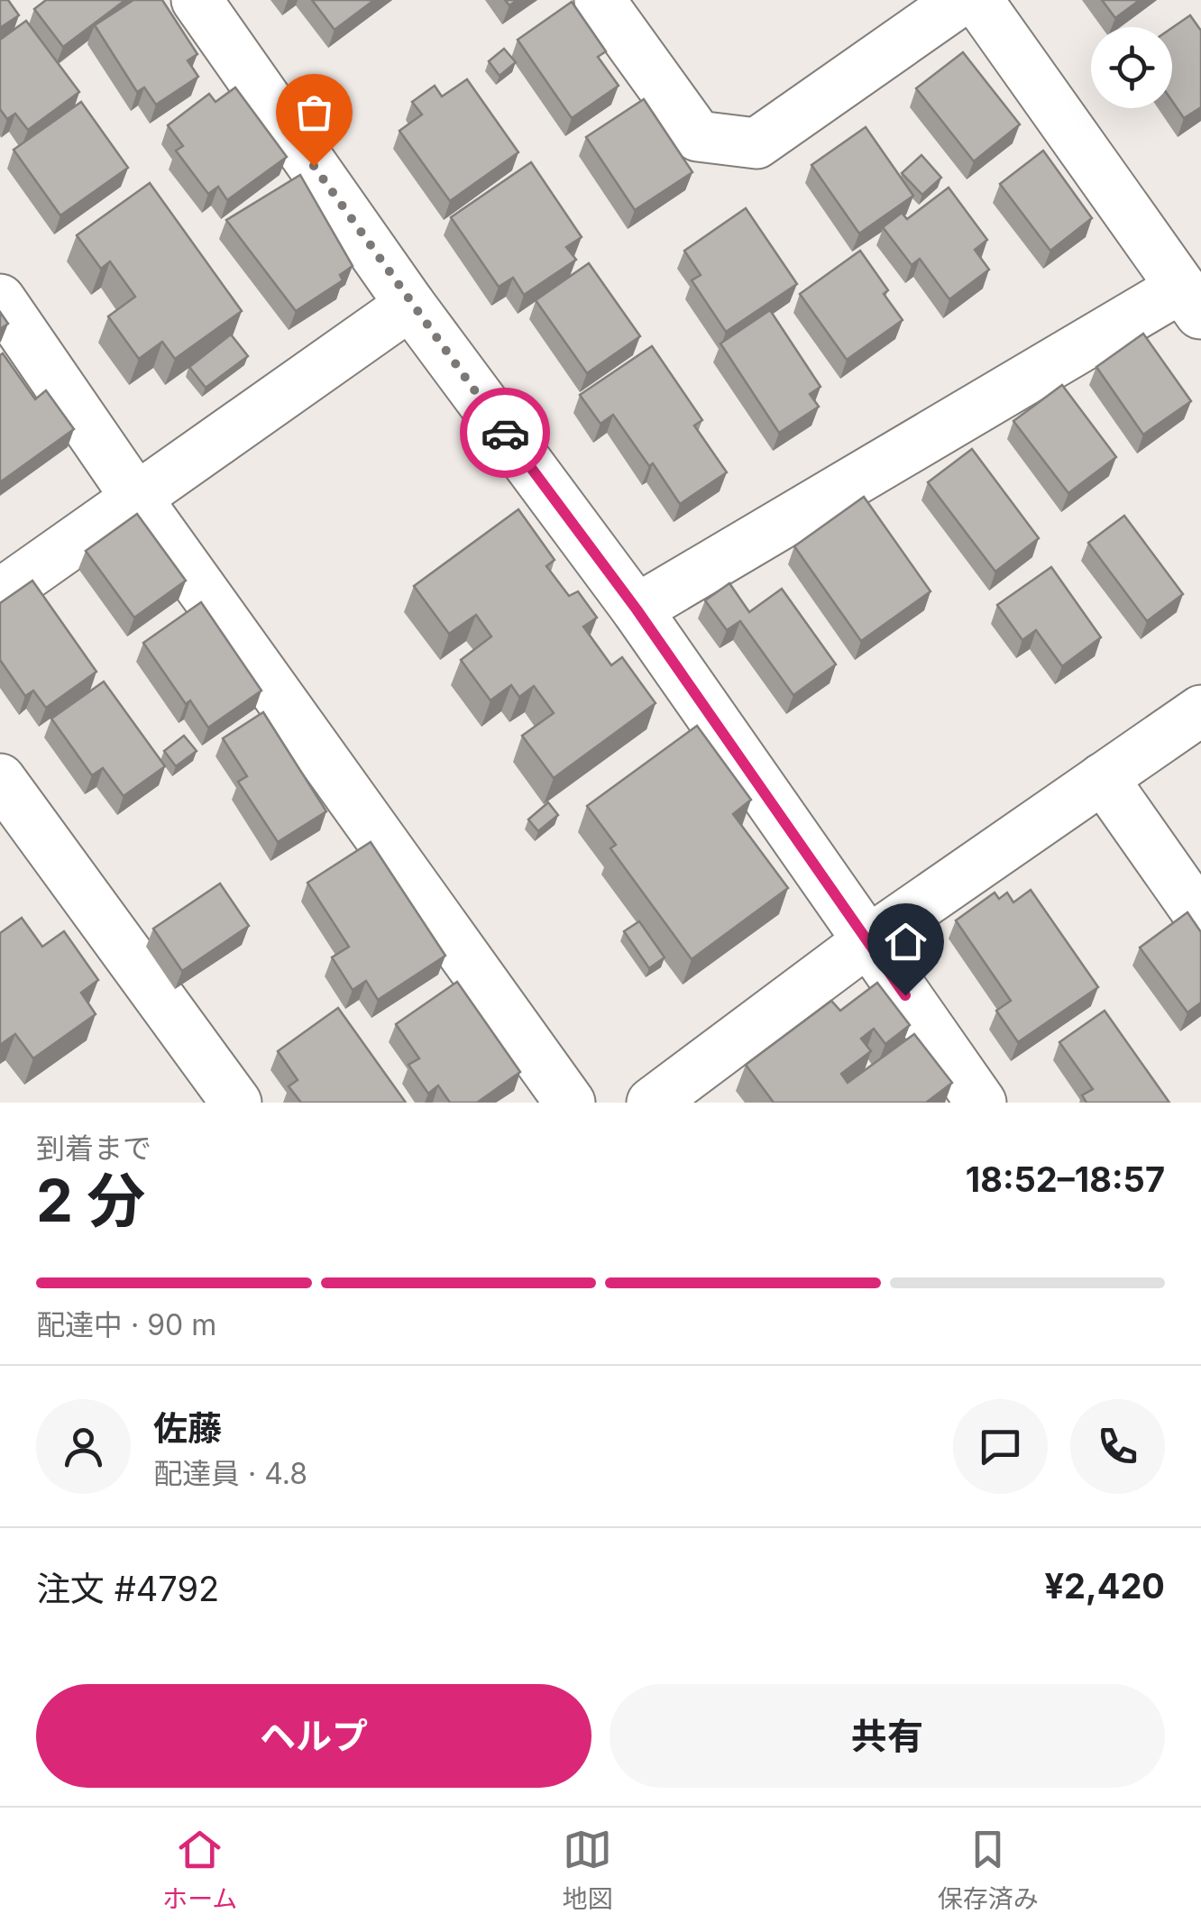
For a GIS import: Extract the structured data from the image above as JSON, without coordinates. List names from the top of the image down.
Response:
{
  "page": {
    "heading": ["2 分", "到着まで", "18:52–18:57"],
    "panel": [
      "佐藤",
      "配達員 · 4.8",
      "注文 #4792",
      "¥2,420"
    ],
    "bar": "配達中 · 90 m",
    "buttons": ["ヘルプ", "共有"],
    "tabs": ["ホーム", "地図", "保存済み"]
  }
}
